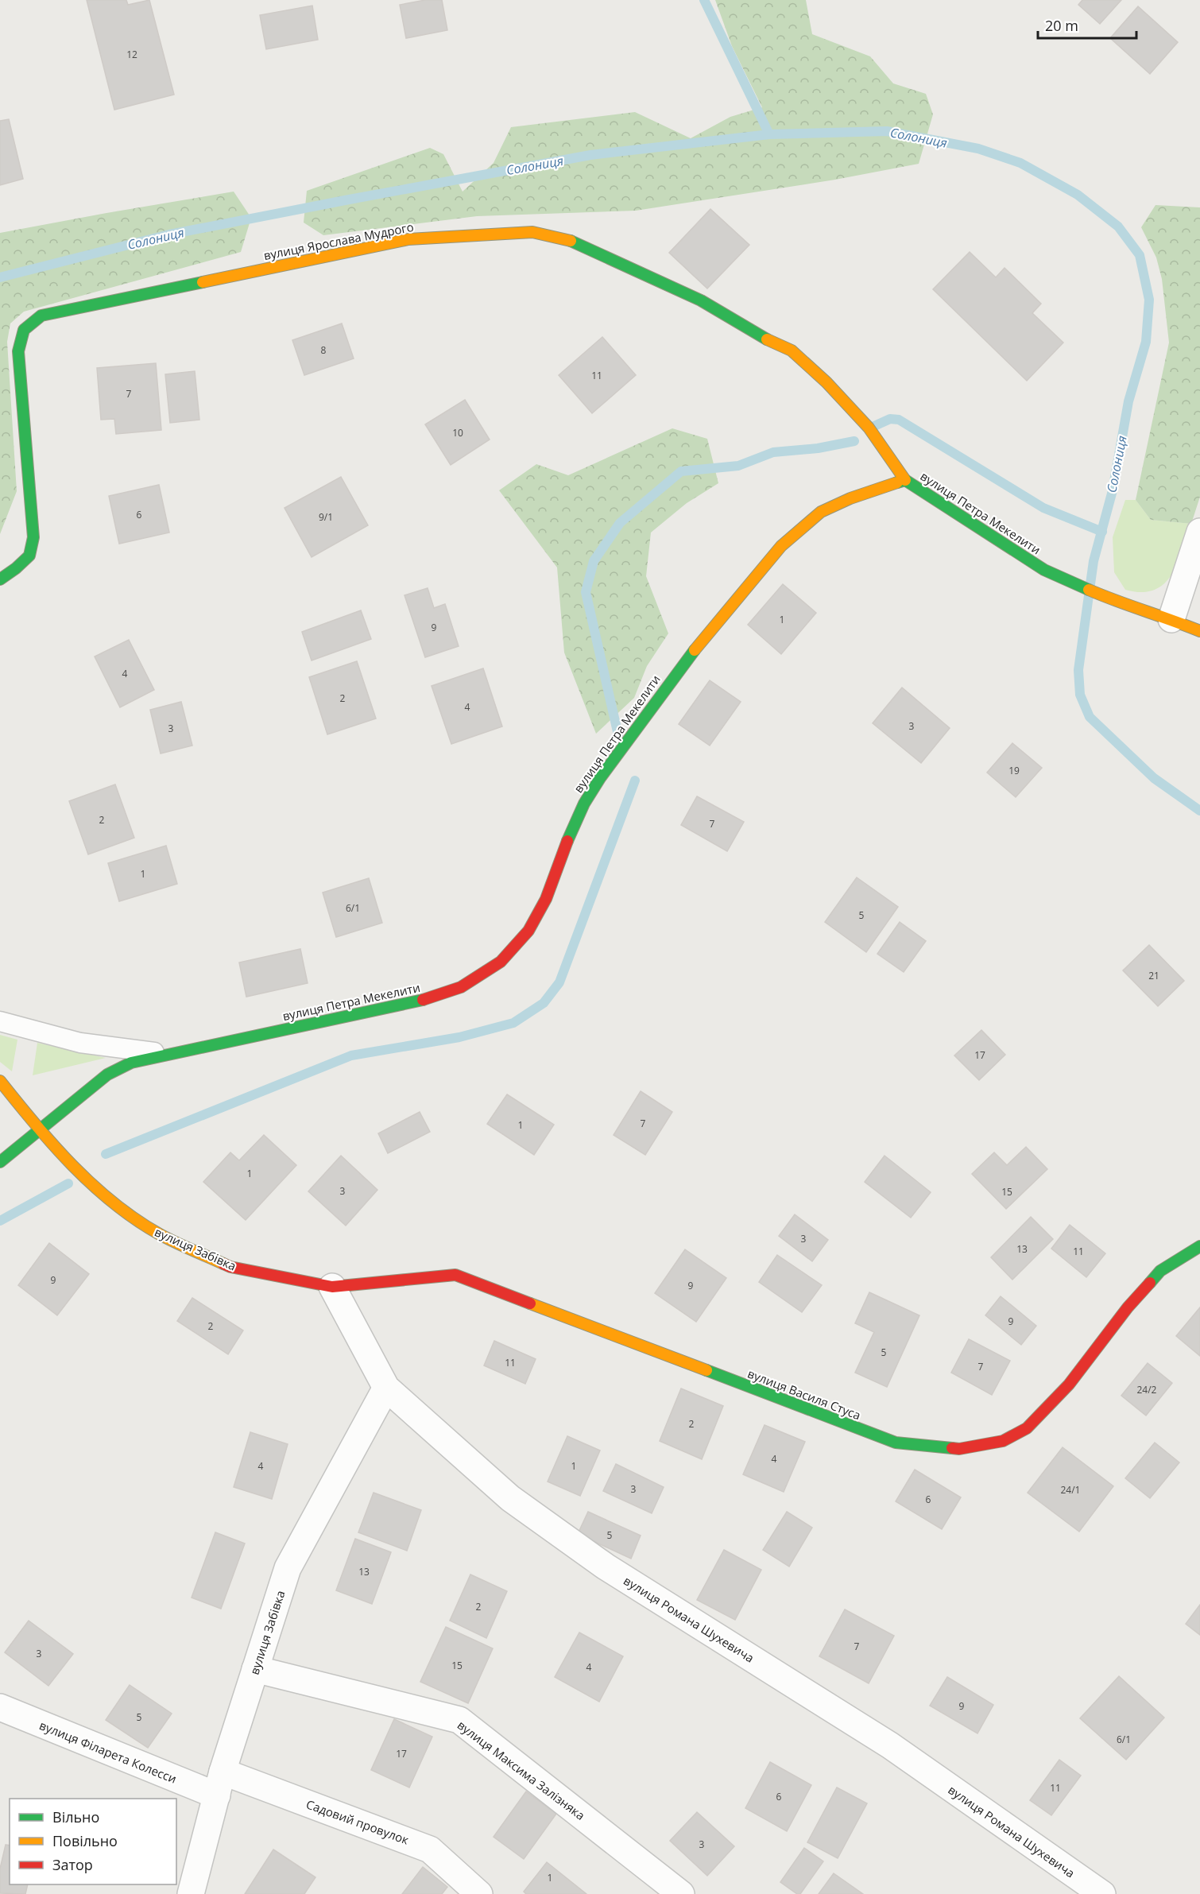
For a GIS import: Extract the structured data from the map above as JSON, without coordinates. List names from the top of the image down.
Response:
{
  "streets": {
    "street": [
      "вулиця Ярослава Мудрого",
      "вулиця Петра Мекелити",
      "вулиця Забівка",
      "вулиця Василя Стуса",
      "вулиця Романа Шухевича",
      "вулиця Філарета Колесси",
      "вулиця Максима Залізняка",
      "Садовий провулок"
    ]
  },
  "crossings": [
    ["вулиця Ярослава Мудрого", "вулиця Петра Мекелити"],
    ["вулиця Петра Мекелити", "вулиця Забівка"],
    ["вулиця Забівка", "вулиця Василя Стуса"],
    ["вулиця Забівка", "вулиця Романа Шухевича"],
    ["вулиця Забівка", "вулиця Філарета Колесси"],
    ["вулиця Забівка", "вулиця Максима Залізняка"],
    ["вулиця Забівка", "Садовий провулок"],
    ["вулиця Василя Стуса", "вулиця Романа Шухевича"],
    ["вулиця Філарета Колесси", "Садовий провулок"]
  ],
  "water": ["Солониця"],
  "house_numbers": [
    "12",
    "8",
    "11",
    "7",
    "10",
    "6",
    "9/1",
    "1",
    "9",
    "4",
    "2",
    "4",
    "3",
    "3",
    "19",
    "2",
    "7",
    "1",
    "6/1",
    "5",
    "21",
    "17",
    "7",
    "1",
    "1",
    "3",
    "15",
    "3",
    "13",
    "11",
    "9",
    "9",
    "9",
    "2",
    "5",
    "11",
    "7",
    "24/2",
    "2",
    "4",
    "4",
    "1",
    "3",
    "24/1",
    "6",
    "5",
    "13",
    "2",
    "7",
    "3",
    "15",
    "4",
    "9",
    "5",
    "6/1",
    "17",
    "11",
    "6",
    "3",
    "1"
  ],
  "legend": ["Вільно", "Повільно", "Затор"],
  "scale_bar": "20 m"
}
